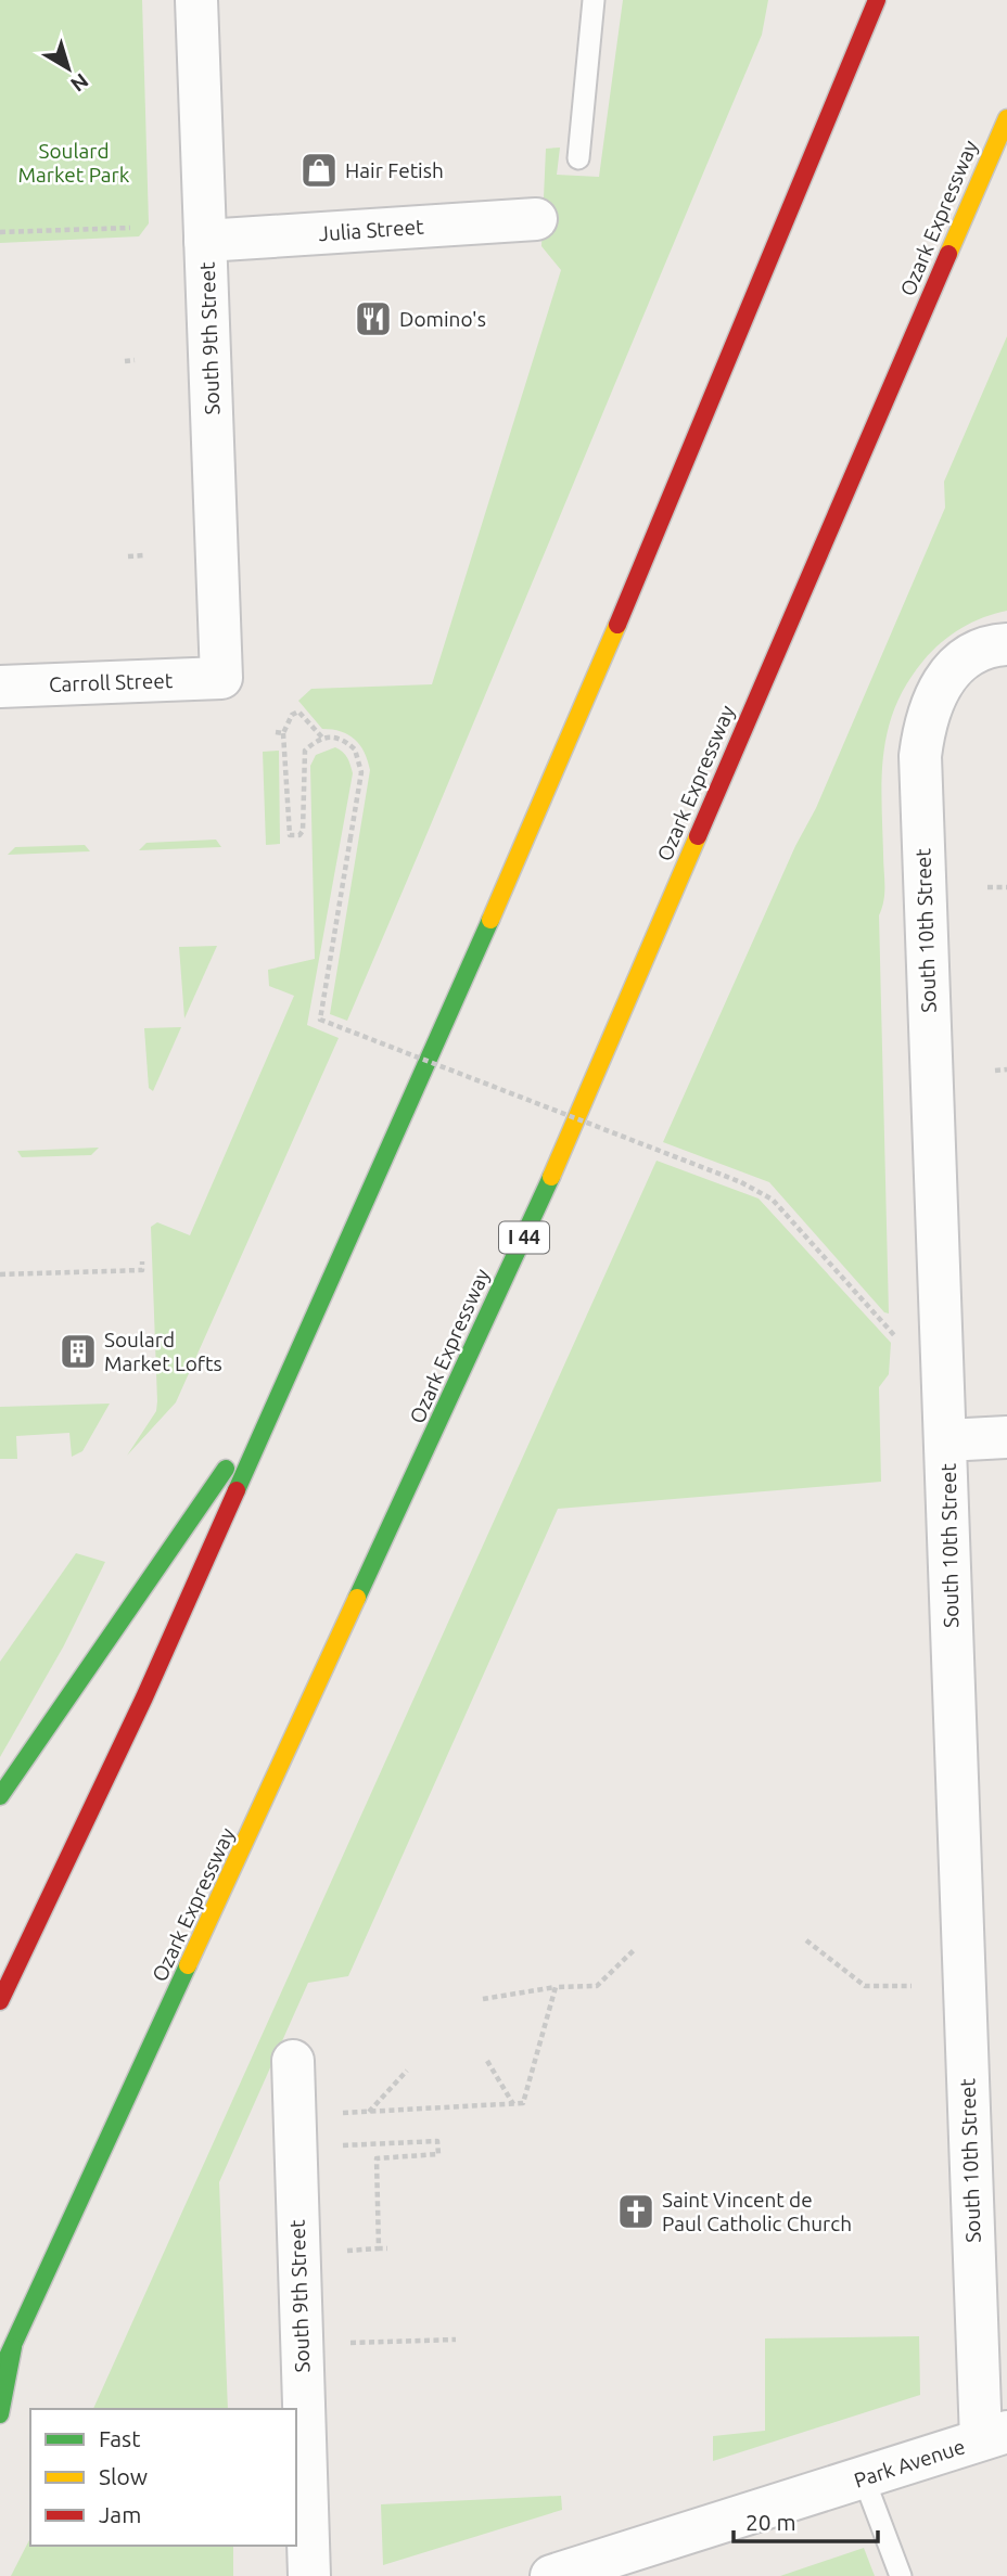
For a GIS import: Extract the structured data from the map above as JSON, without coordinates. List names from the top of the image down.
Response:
{
  "streets": {
    "highway": ["Ozark Expressway", "I 44"],
    "street": [
      "Julia Street",
      "South 9th Street",
      "Carroll Street",
      "South 10th Street",
      "Park Avenue"
    ]
  },
  "crossings": [
    ["Julia Street", "South 9th Street"],
    ["South 9th Street", "Carroll Street"],
    ["South 10th Street", "Park Avenue"]
  ],
  "parks": ["Soulard Market Park"],
  "places": {
    "shop": ["Hair Fetish"],
    "restaurant": ["Domino's"],
    "building": ["Soulard Market Lofts"],
    "church": ["Saint Vincent de Paul Catholic Church"]
  },
  "legend": ["Fast", "Slow", "Jam"],
  "scale_bar": "20 m",
  "north": "bottom right"
}
